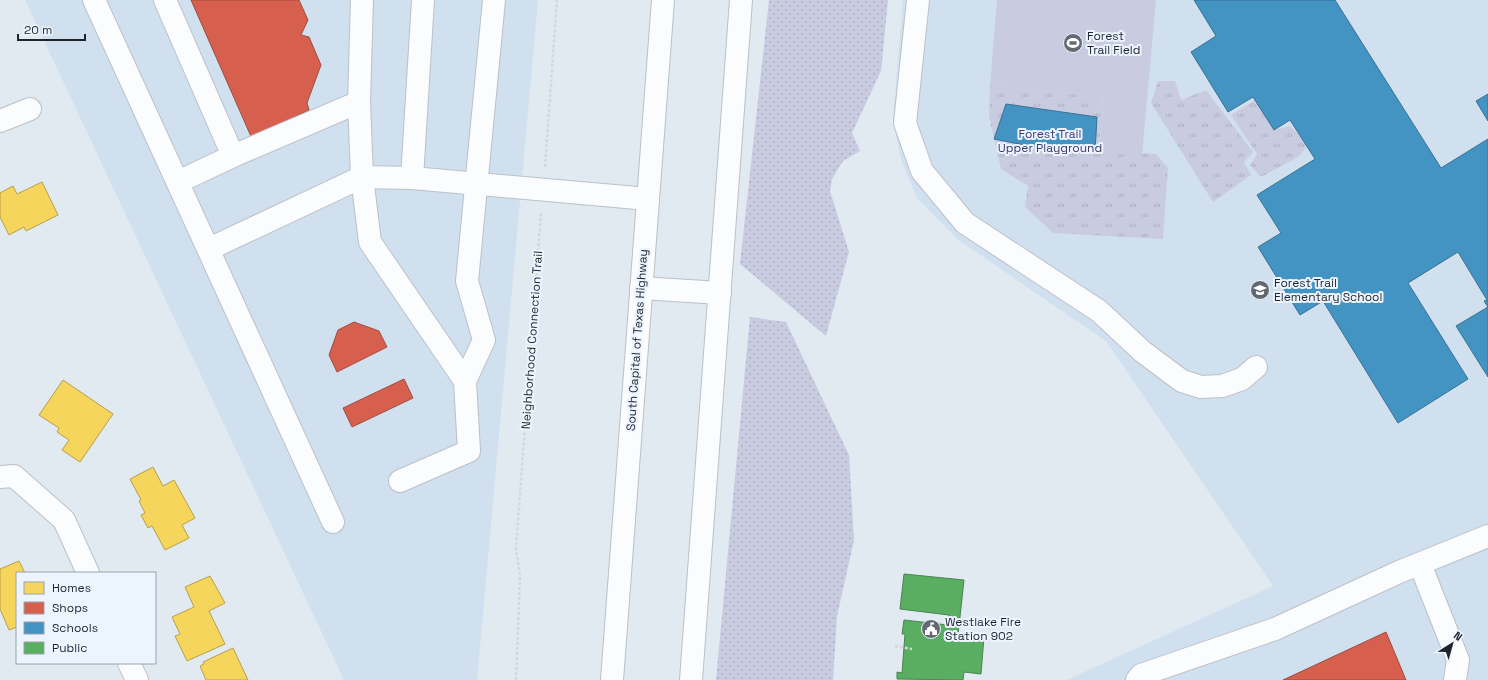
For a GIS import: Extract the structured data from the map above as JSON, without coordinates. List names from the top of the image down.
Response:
{
  "streets": {
    "main road": ["South Capital of Texas Highway"],
    "path": ["Neighborhood Connection Trail"]
  },
  "parks": ["Forest Trail Upper Playground"],
  "places": {
    "sports": ["Forest Trail Field"],
    "school or university": ["Forest Trail Elementary School"],
    "public building": ["Westlake Fire Station 902"]
  },
  "legend": [
    "Homes",
    "Shops",
    "Schools",
    "Public"
  ],
  "scale_bar": "20 m",
  "north": "top right"
}
